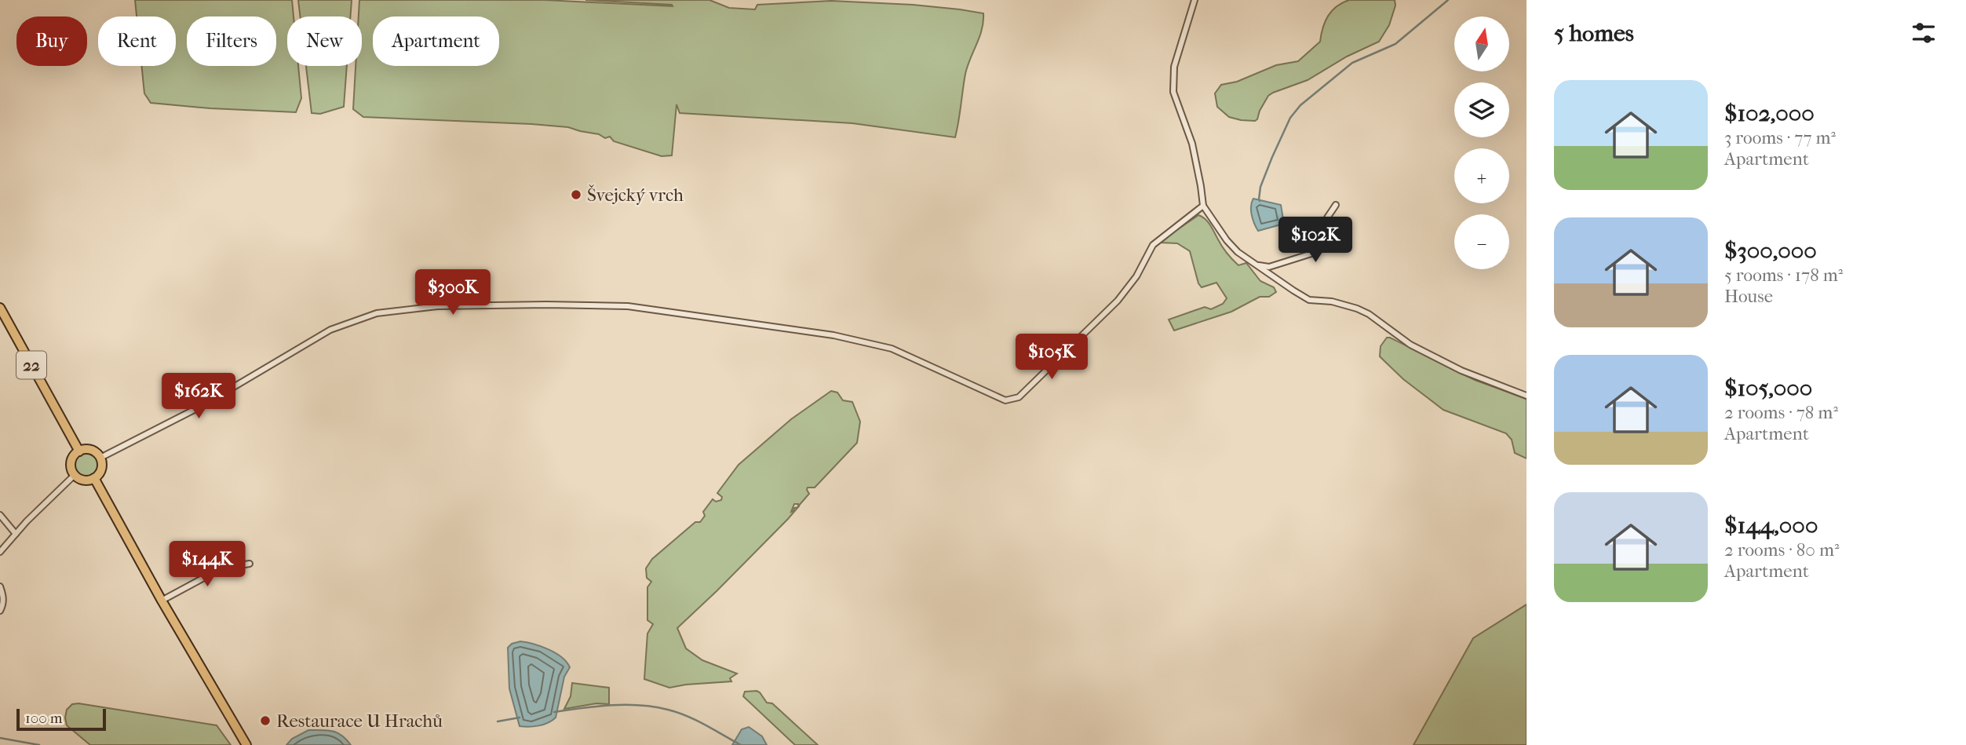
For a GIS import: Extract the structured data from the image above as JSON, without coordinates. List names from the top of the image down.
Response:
{
  "streets": {
    "main road": ["22"]
  },
  "places": ["Švejcký vrch", "Restaurace U Hrachů"],
  "scale_bar": "100 m",
  "north": "top",
  "page": {
    "heading": "5 homes",
    "map_buttons": ["+", "−"],
    "chip": [
      "Buy",
      "Rent",
      "Filters",
      "New",
      "Apartment"
    ],
    "list": [
      {
        "name": "$102,000",
        "note": "3 rooms · 77 m² · Apartment"
      },
      {
        "name": "$300,000",
        "note": "5 rooms · 178 m² · House"
      },
      {
        "name": "$105,000",
        "note": "2 rooms · 78 m² · Apartment"
      },
      {
        "name": "$144,000",
        "note": "2 rooms · 80 m² · Apartment"
      }
    ],
    "price": [
      "$102K",
      "$300K",
      "$105K",
      "$162K",
      "$144K"
    ],
    "scale": "100 m"
  }
}
